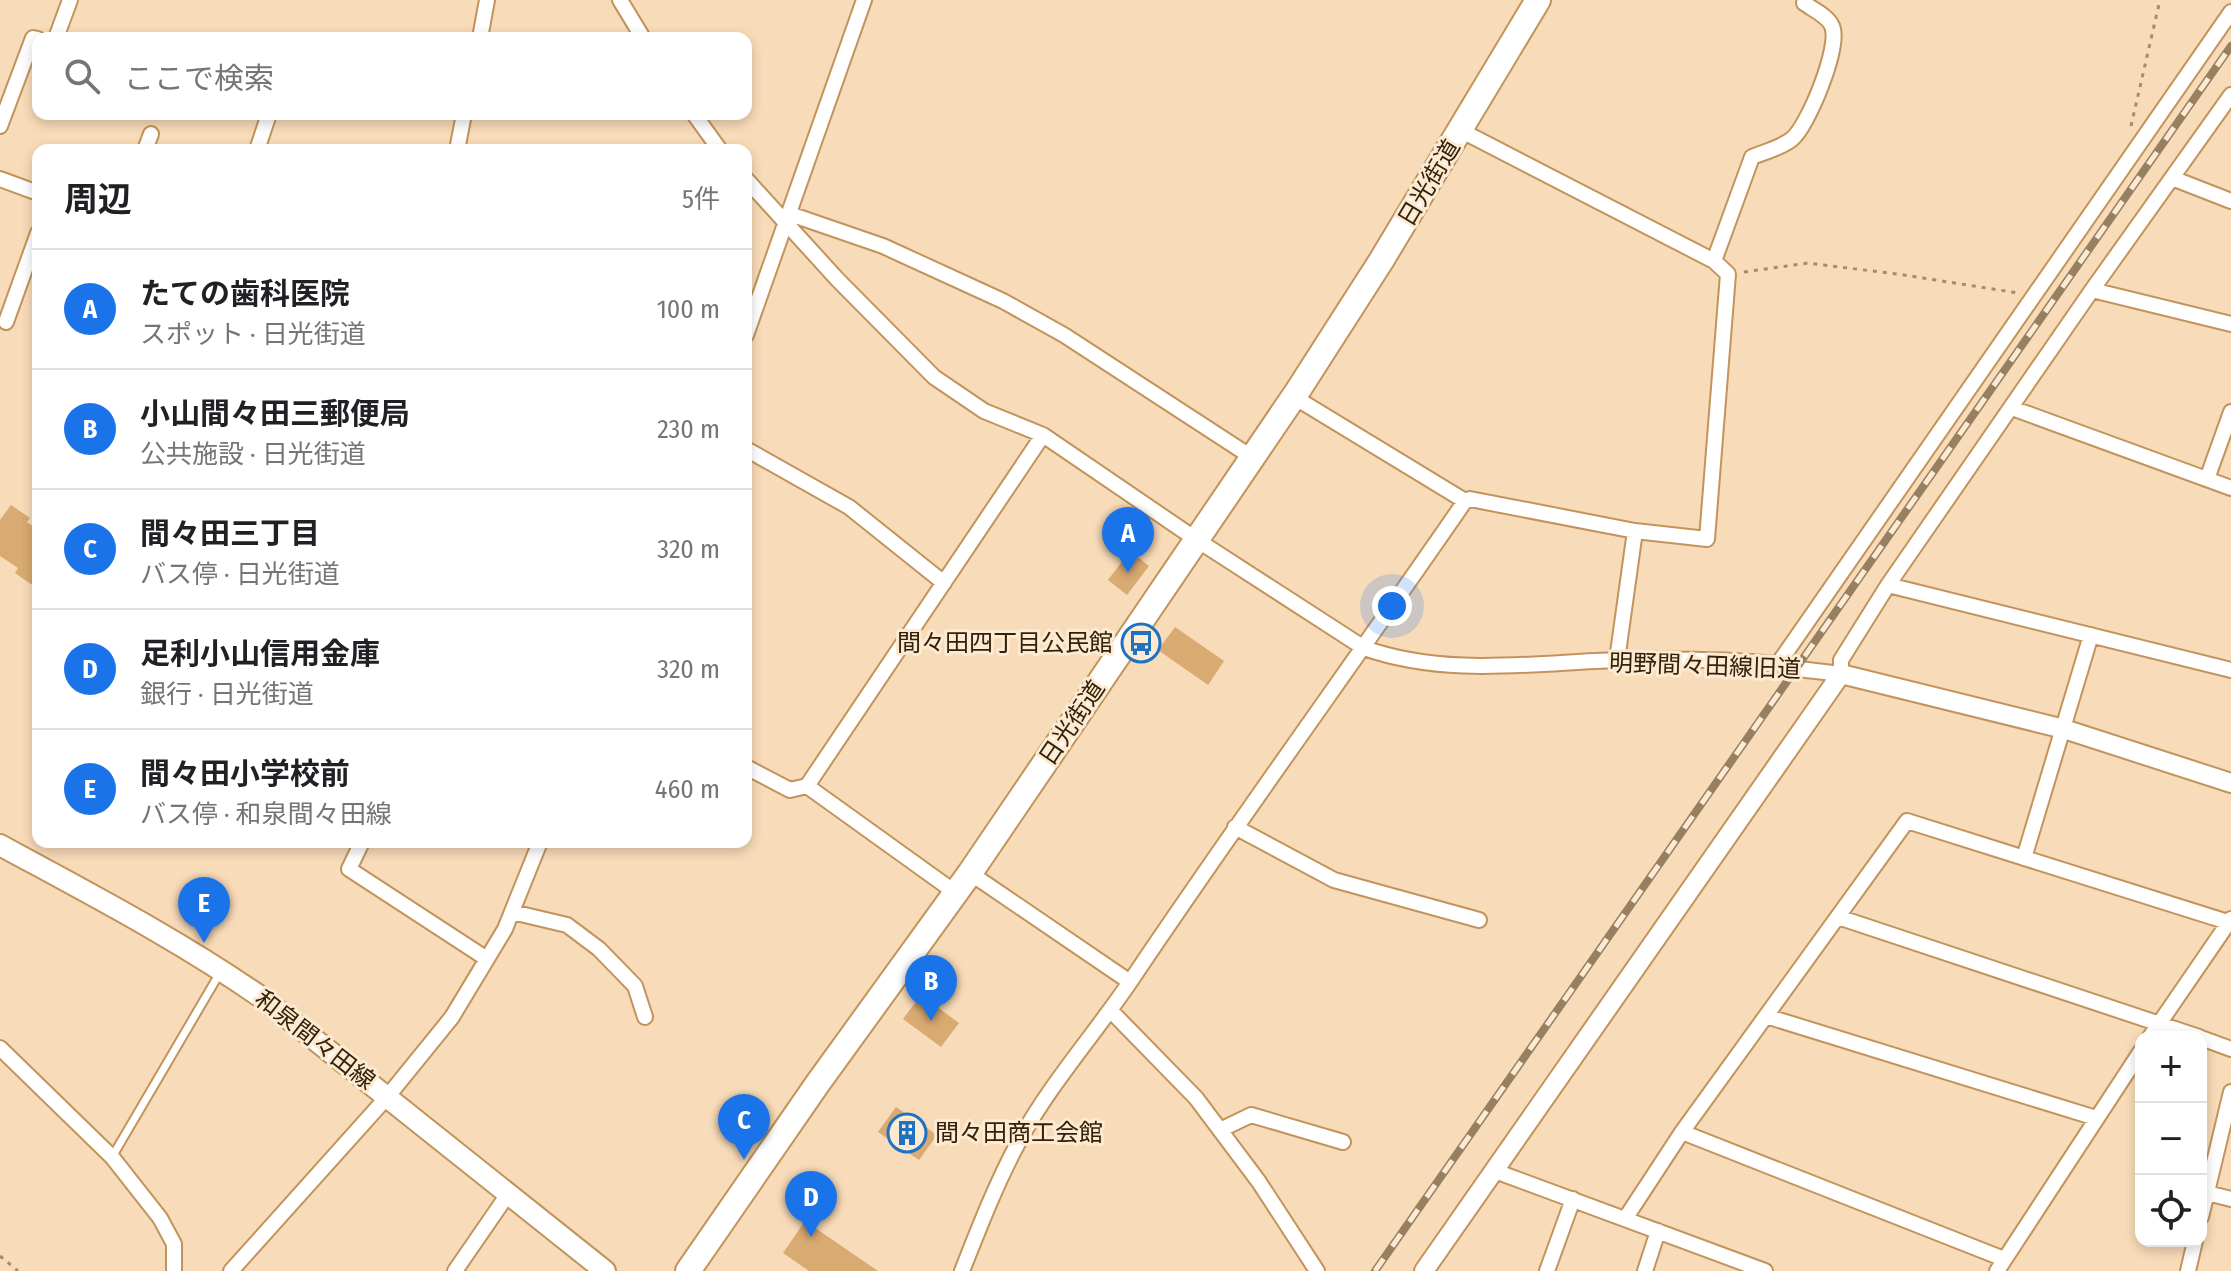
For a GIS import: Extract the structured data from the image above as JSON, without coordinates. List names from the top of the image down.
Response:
{
  "streets": {
    "highway": ["日光街道"],
    "main road": ["和泉間々田線"],
    "street": ["明野間々田線旧道"]
  },
  "crossings": [
    ["日光街道", "明野間々田線旧道"]
  ],
  "places": {
    "bus stop": ["間々田四丁目公民館"],
    "building": ["間々田商工会館"]
  },
  "page": {
    "search": "ここで検索",
    "heading": ["周辺", "5件"],
    "list": [
      {
        "mark": "A",
        "name": "たての歯科医院",
        "note": "スポット · 日光街道",
        "value": "100 m"
      },
      {
        "mark": "B",
        "name": "小山間々田三郵便局",
        "note": "公共施設 · 日光街道",
        "value": "230 m"
      },
      {
        "mark": "C",
        "name": "間々田三丁目",
        "note": "バス停 · 日光街道",
        "value": "320 m"
      },
      {
        "mark": "D",
        "name": "足利小山信用金庫",
        "note": "銀行 · 日光街道",
        "value": "320 m"
      },
      {
        "mark": "E",
        "name": "間々田小学校前",
        "note": "バス停 · 和泉間々田線",
        "value": "460 m"
      }
    ],
    "pins": [
      "A",
      "E",
      "B",
      "C",
      "D"
    ],
    "map_buttons": ["+", "−"]
  }
}
